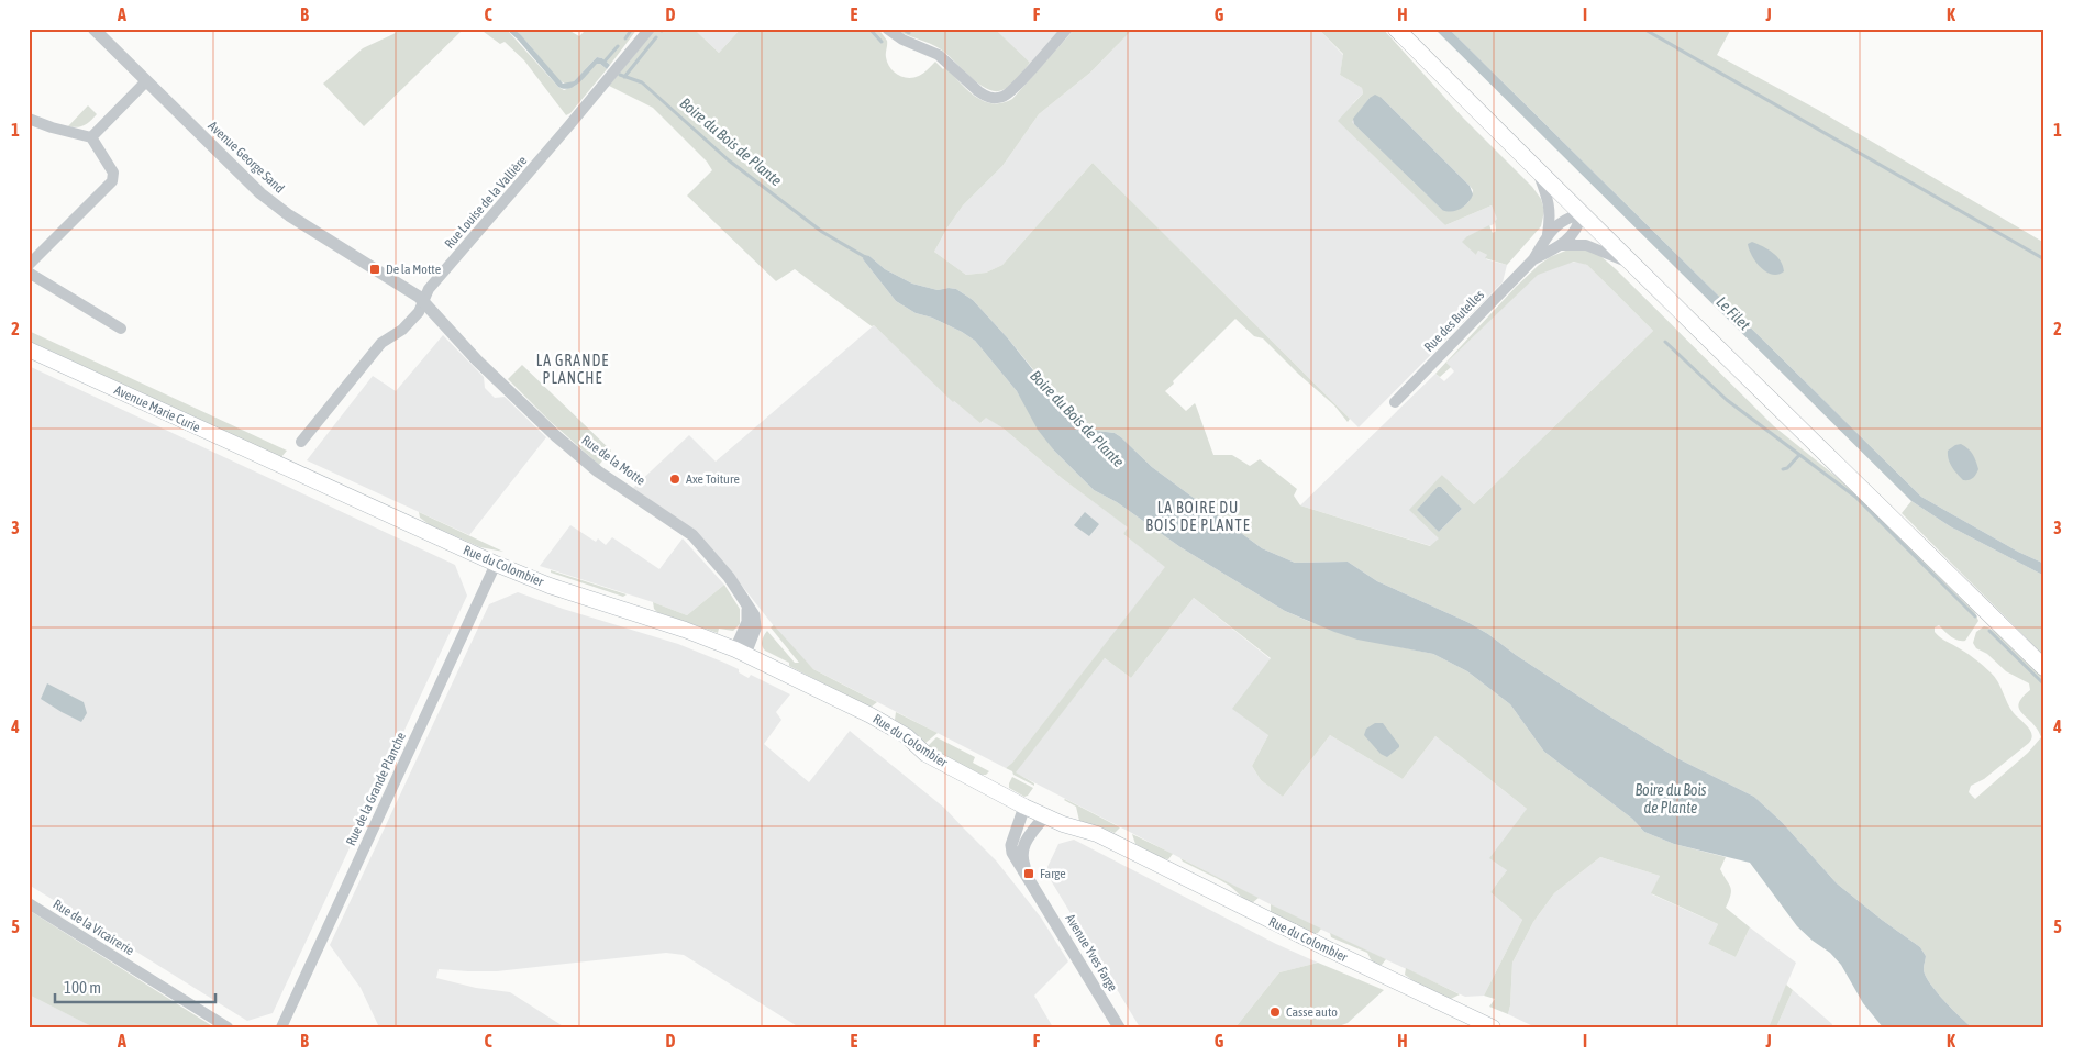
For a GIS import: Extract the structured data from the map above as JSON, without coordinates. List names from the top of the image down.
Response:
{
  "streets": {
    "main road": ["Avenue Marie Curie", "Rue du Colombier"],
    "street": [
      "Avenue George Sand",
      "Rue Louise de la Vallière",
      "Rue des Butelles",
      "Rue de la Motte",
      "Rue de la Grande Planche",
      "Rue de la Vicairerie",
      "Avenue Yves Farge"
    ]
  },
  "crossings": [
    ["Avenue George Sand", "Rue Louise de la Vallière"],
    ["Avenue George Sand", "Rue de la Motte"],
    ["Rue Louise de la Vallière", "Rue de la Motte"],
    ["Avenue Marie Curie", "Rue du Colombier"],
    ["Rue de la Motte", "Rue du Colombier"],
    ["Rue du Colombier", "Rue de la Grande Planche"],
    ["Rue du Colombier", "Avenue Yves Farge"]
  ],
  "districts": ["LA GRANDE PLANCHE", "LA BOIRE DU BOIS DE PLANTE"],
  "water": ["Boire du Bois de Plante", "Le Filet"],
  "places": {
    "transit": ["De la Motte", "Farge"],
    "other": ["Axe Toiture", "Casse auto"]
  },
  "scale_bar": "100 m",
  "grid": {
    "columns": [
      "A",
      "B",
      "C",
      "D",
      "E",
      "F",
      "G",
      "H",
      "I",
      "J",
      "K"
    ],
    "rows": [
      "1",
      "2",
      "3",
      "4",
      "5"
    ]
  }
}
